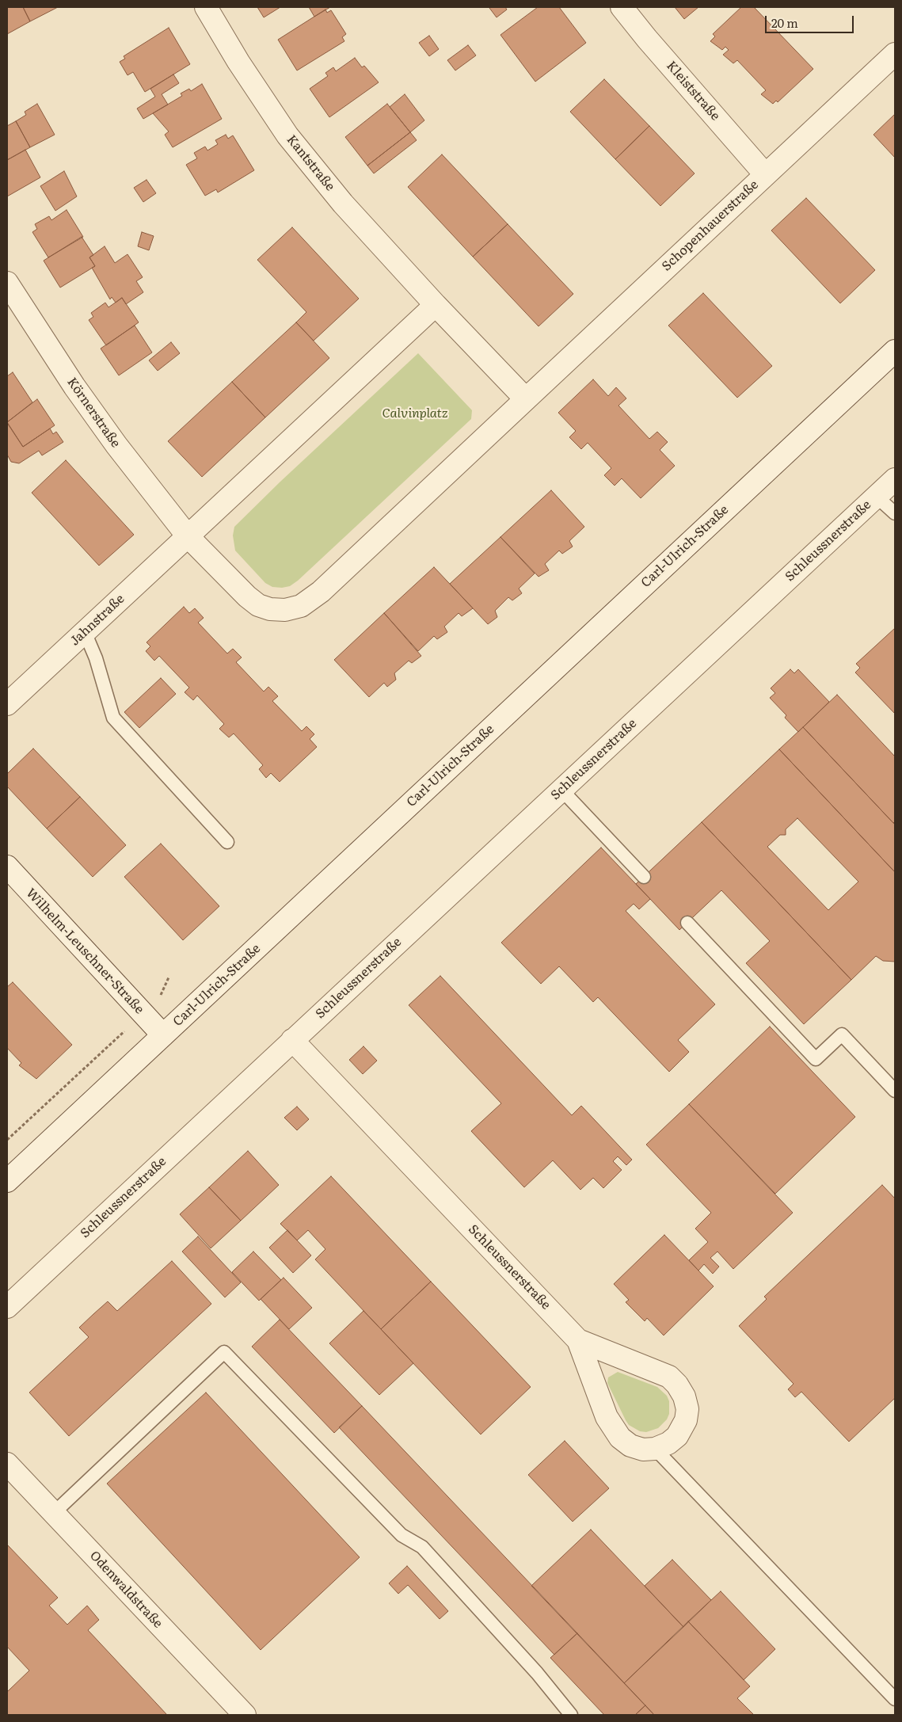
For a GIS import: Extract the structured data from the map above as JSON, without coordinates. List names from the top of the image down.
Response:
{
  "streets": {
    "street": [
      "Kleiststraße",
      "Kantstraße",
      "Schopenhauerstraße",
      "Körnerstraße",
      "Schleussnerstraße",
      "Carl-Ulrich-Straße",
      "Jahnstraße",
      "Wilhelm-Leuschner-Straße",
      "Odenwaldstraße"
    ]
  },
  "crossings": [
    ["Kleiststraße", "Schopenhauerstraße"],
    ["Körnerstraße", "Jahnstraße"],
    ["Carl-Ulrich-Straße", "Wilhelm-Leuschner-Straße"]
  ],
  "parks": ["Calvinplatz"],
  "scale_bar": "20 m"
}
